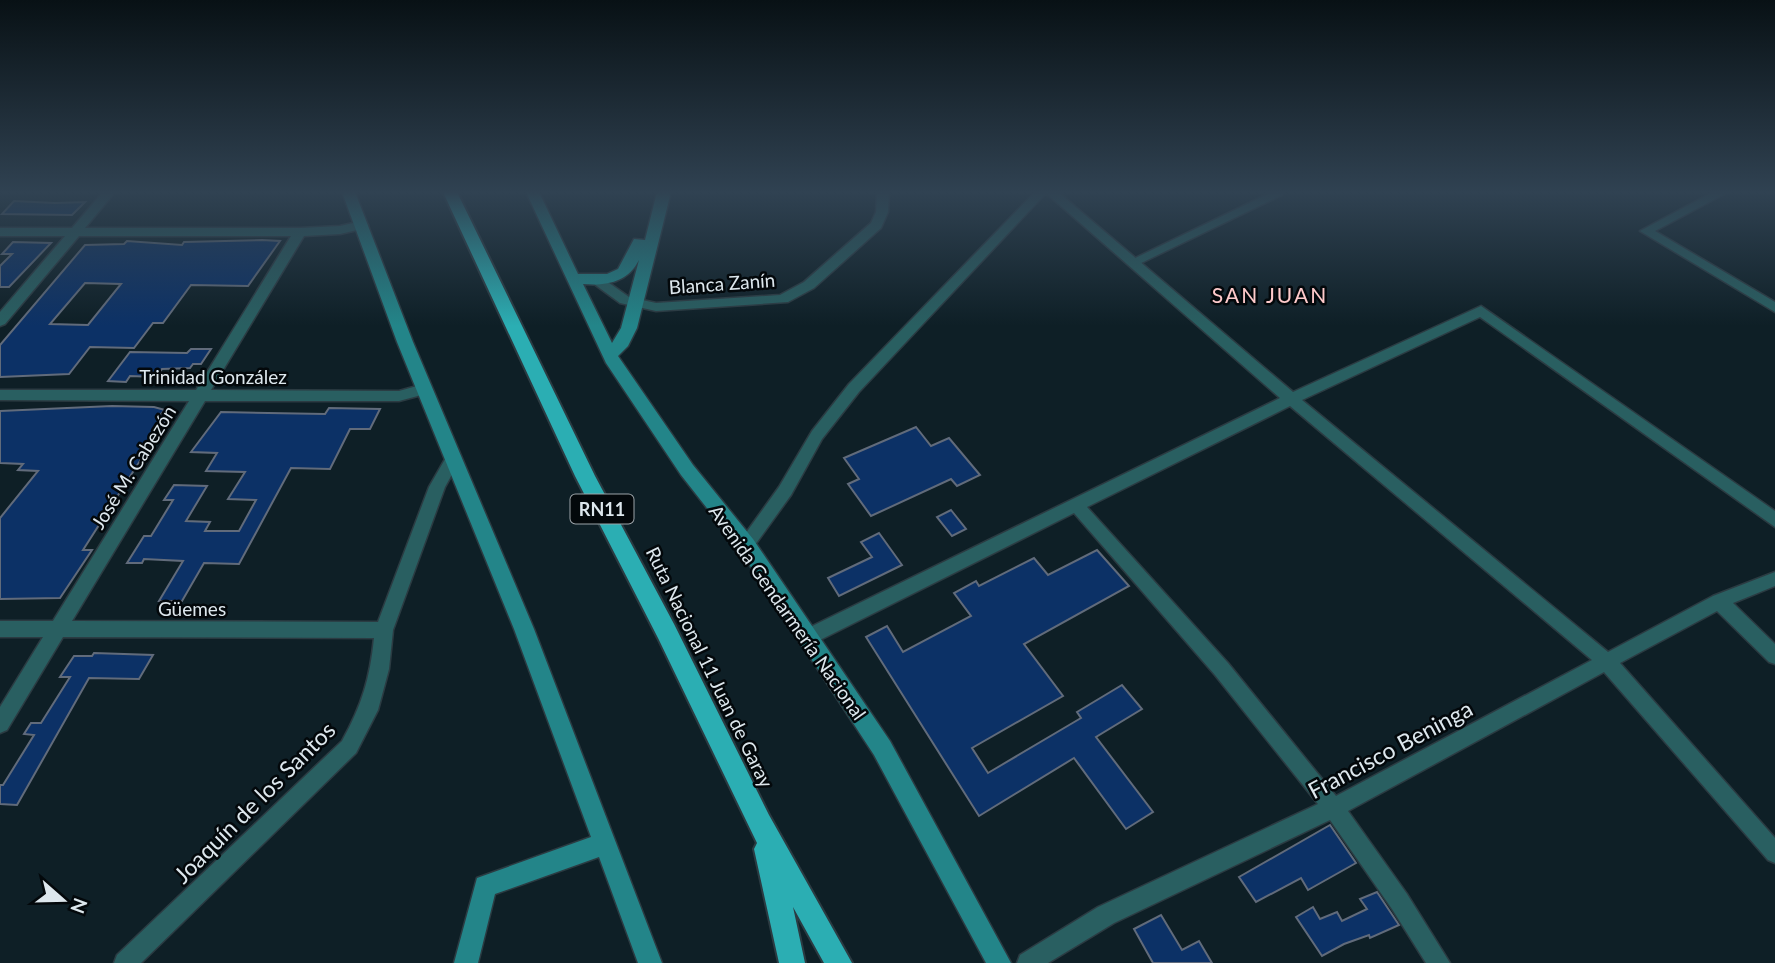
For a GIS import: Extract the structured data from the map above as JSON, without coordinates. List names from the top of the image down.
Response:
{
  "streets": {
    "highway": ["RN11", "Ruta Nacional 11 Juan de Garay"],
    "main road": ["Avenida Gendarmería Nacional"],
    "street": [
      "Blanca Zanín",
      "Trinidad González",
      "José M. Cabezón",
      "Güemes",
      "Francisco Beninga",
      "Joaquín de los Santos"
    ]
  },
  "crossings": [
    ["Trinidad González", "José M. Cabezón"],
    ["José M. Cabezón", "Güemes"],
    ["Güemes", "Joaquín de los Santos"]
  ],
  "districts": ["SAN JUAN"],
  "north": "right"
}
